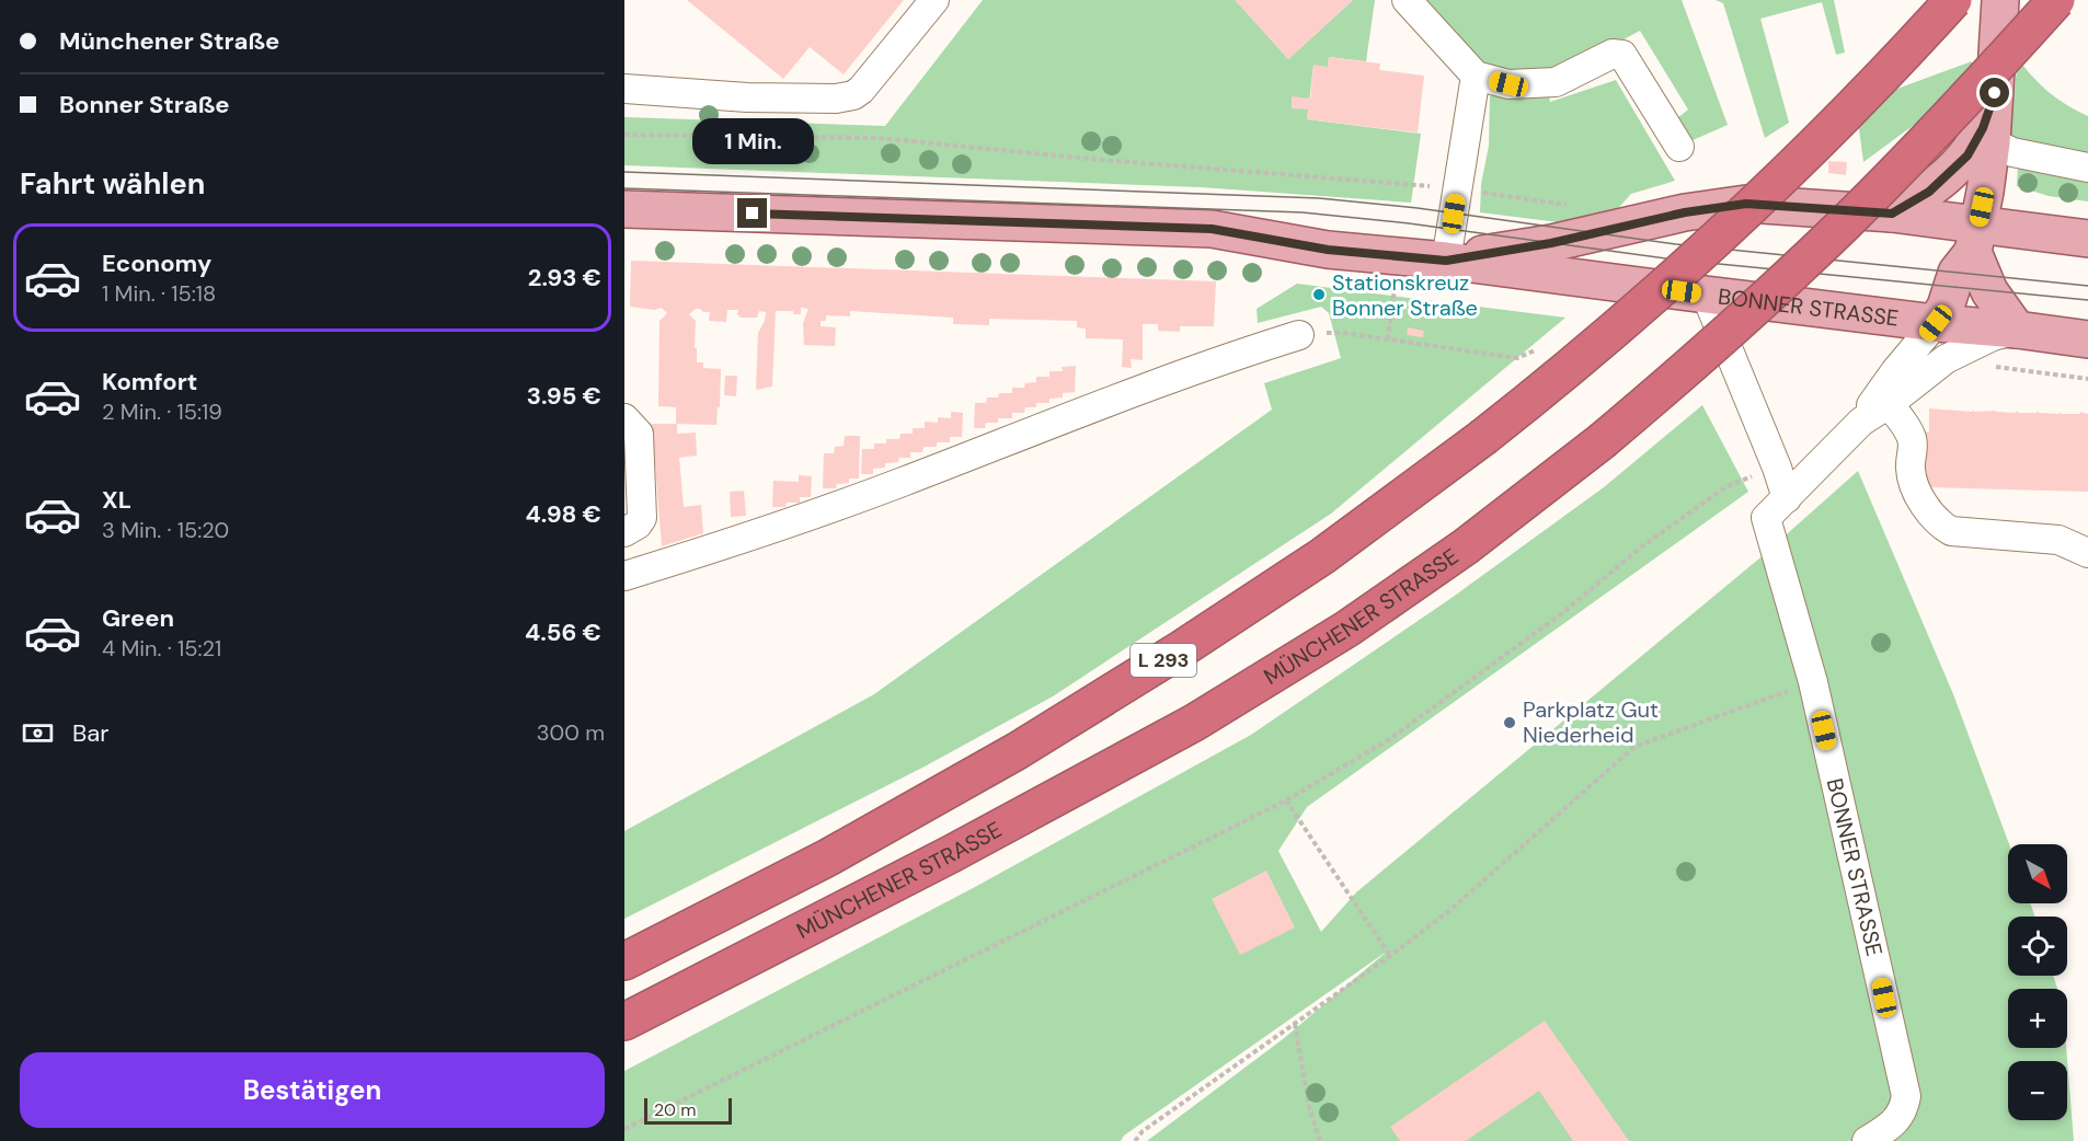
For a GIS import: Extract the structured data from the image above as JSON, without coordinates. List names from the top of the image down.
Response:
{
  "streets": {
    "highway": ["MÜNCHENER STRASSE", "L 293"],
    "main road": ["BONNER STRASSE"]
  },
  "places": ["Stationskreuz Bonner Straße", "Parkplatz Gut Niederheid"],
  "scale_bar": "20 m",
  "north": "bottom right",
  "page": {
    "banner": ["Münchener Straße", "Bonner Straße"],
    "bubble": "1 Min.",
    "heading": "Fahrt wählen",
    "list": [
      {
        "name": "Economy",
        "note": "1 Min. · 15:18",
        "value": "2.93 €"
      },
      {
        "name": "Komfort",
        "note": "2 Min. · 15:19",
        "value": "3.95 €"
      },
      {
        "name": "XL",
        "note": "3 Min. · 15:20",
        "value": "4.98 €"
      },
      {
        "name": "Green",
        "note": "4 Min. · 15:21",
        "value": "4.56 €"
      }
    ],
    "pay": ["Bar", "300 m"],
    "map_buttons": ["+", "−"],
    "buttons": "Bestätigen",
    "scale": "20 m"
  }
}
